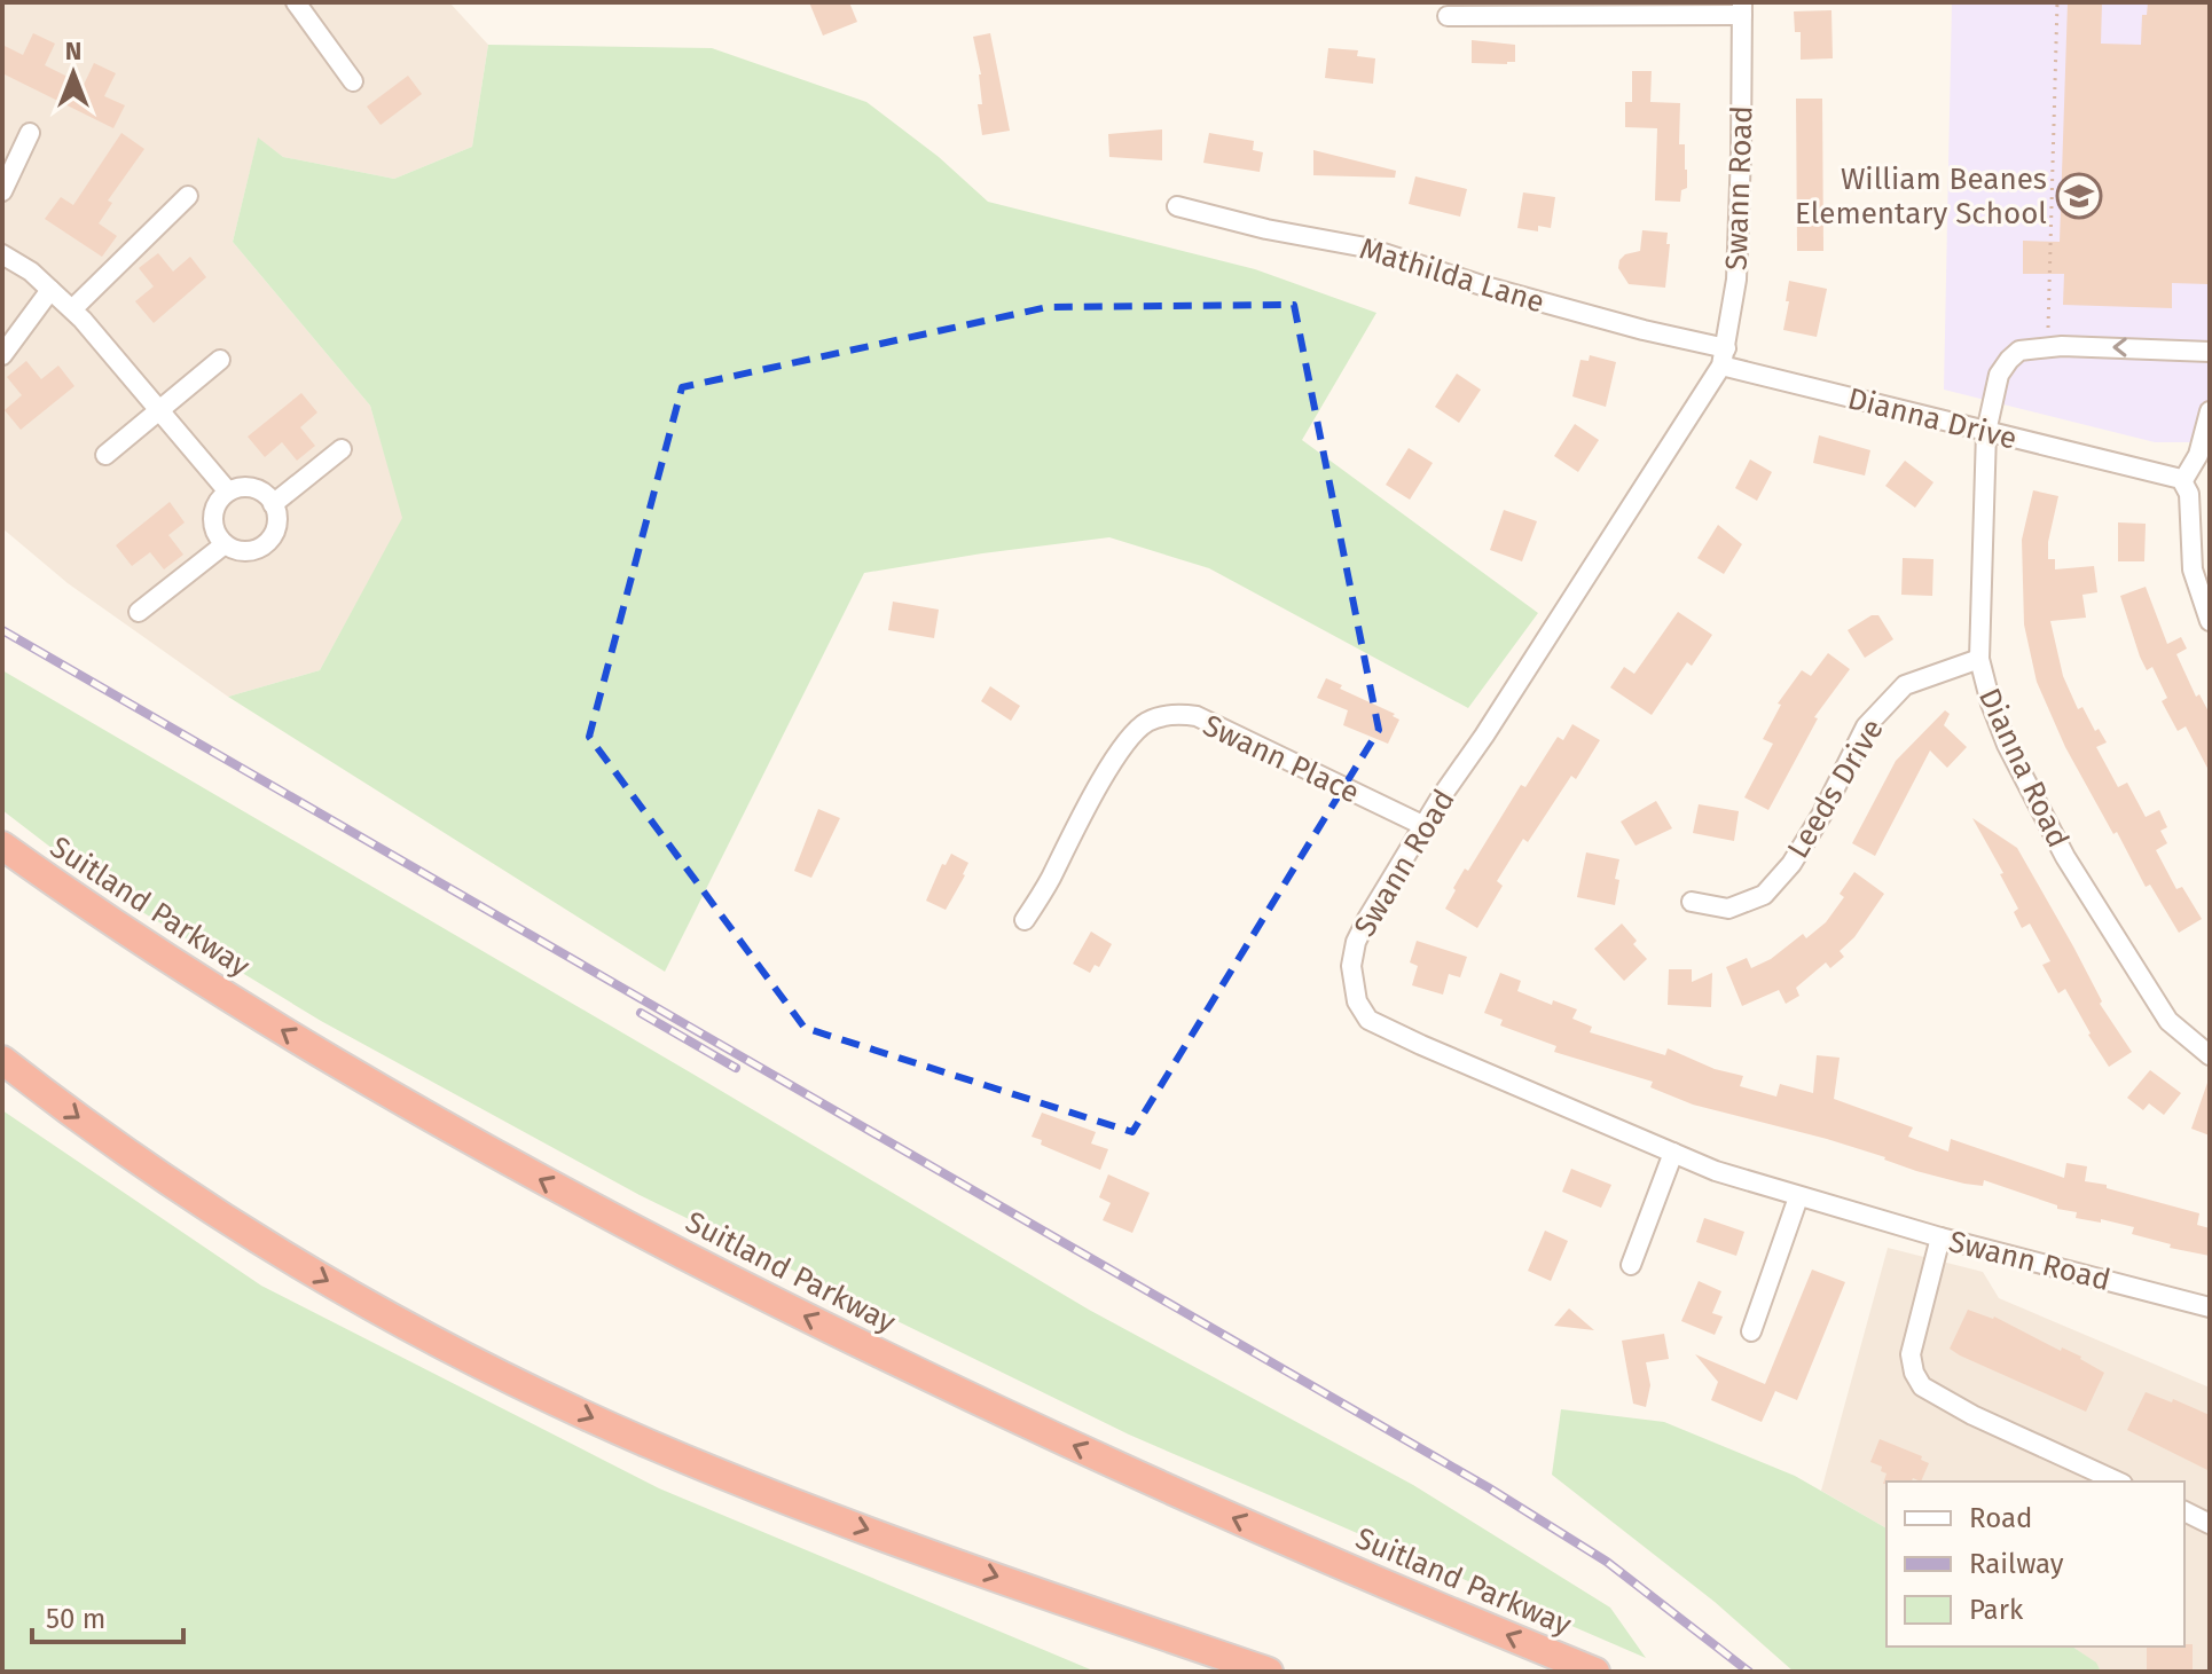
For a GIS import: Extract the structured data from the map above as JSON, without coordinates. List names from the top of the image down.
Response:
{
  "streets": {
    "highway": ["Suitland Parkway"],
    "street": [
      "Swann Road",
      "Mathilda Lane",
      "Dianna Drive",
      "Swann Place",
      "Dianna Road",
      "Leeds Drive"
    ]
  },
  "crossings": [
    ["Swann Road", "Mathilda Lane"],
    ["Swann Road", "Dianna Drive"],
    ["Swann Road", "Swann Place"],
    ["Mathilda Lane", "Dianna Drive"],
    ["Dianna Drive", "Dianna Road"],
    ["Dianna Road", "Leeds Drive"]
  ],
  "places": {
    "school or university": ["William Beanes Elementary School"]
  },
  "legend": ["Road", "Railway", "Park"],
  "scale_bar": "50 m",
  "north": "top"
}
